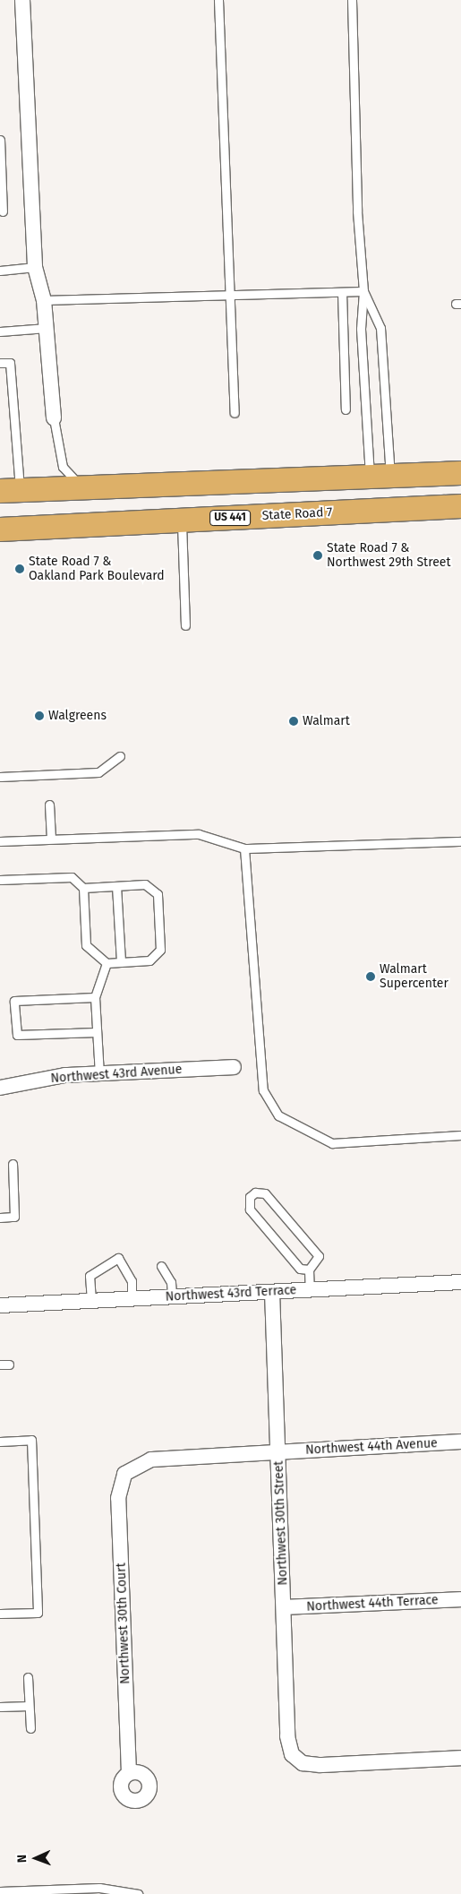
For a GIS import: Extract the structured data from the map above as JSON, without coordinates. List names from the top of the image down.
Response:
{
  "streets": {
    "main road": ["State Road 7", "US 441"],
    "street": [
      "Northwest 43rd Avenue",
      "Northwest 43rd Terrace",
      "Northwest 44th Avenue",
      "Northwest 30th Street",
      "Northwest 44th Terrace",
      "Northwest 30th Court"
    ]
  },
  "crossings": [
    ["Northwest 43rd Terrace", "Northwest 30th Street"],
    ["Northwest 44th Avenue", "Northwest 30th Street"],
    ["Northwest 44th Avenue", "Northwest 30th Court"],
    ["Northwest 30th Street", "Northwest 44th Terrace"]
  ],
  "places": [
    "State Road 7 & Northwest 29th Street",
    "State Road 7 & Oakland Park Boulevard",
    "Walgreens",
    "Walmart",
    "Walmart Supercenter"
  ],
  "north": "left"
}
